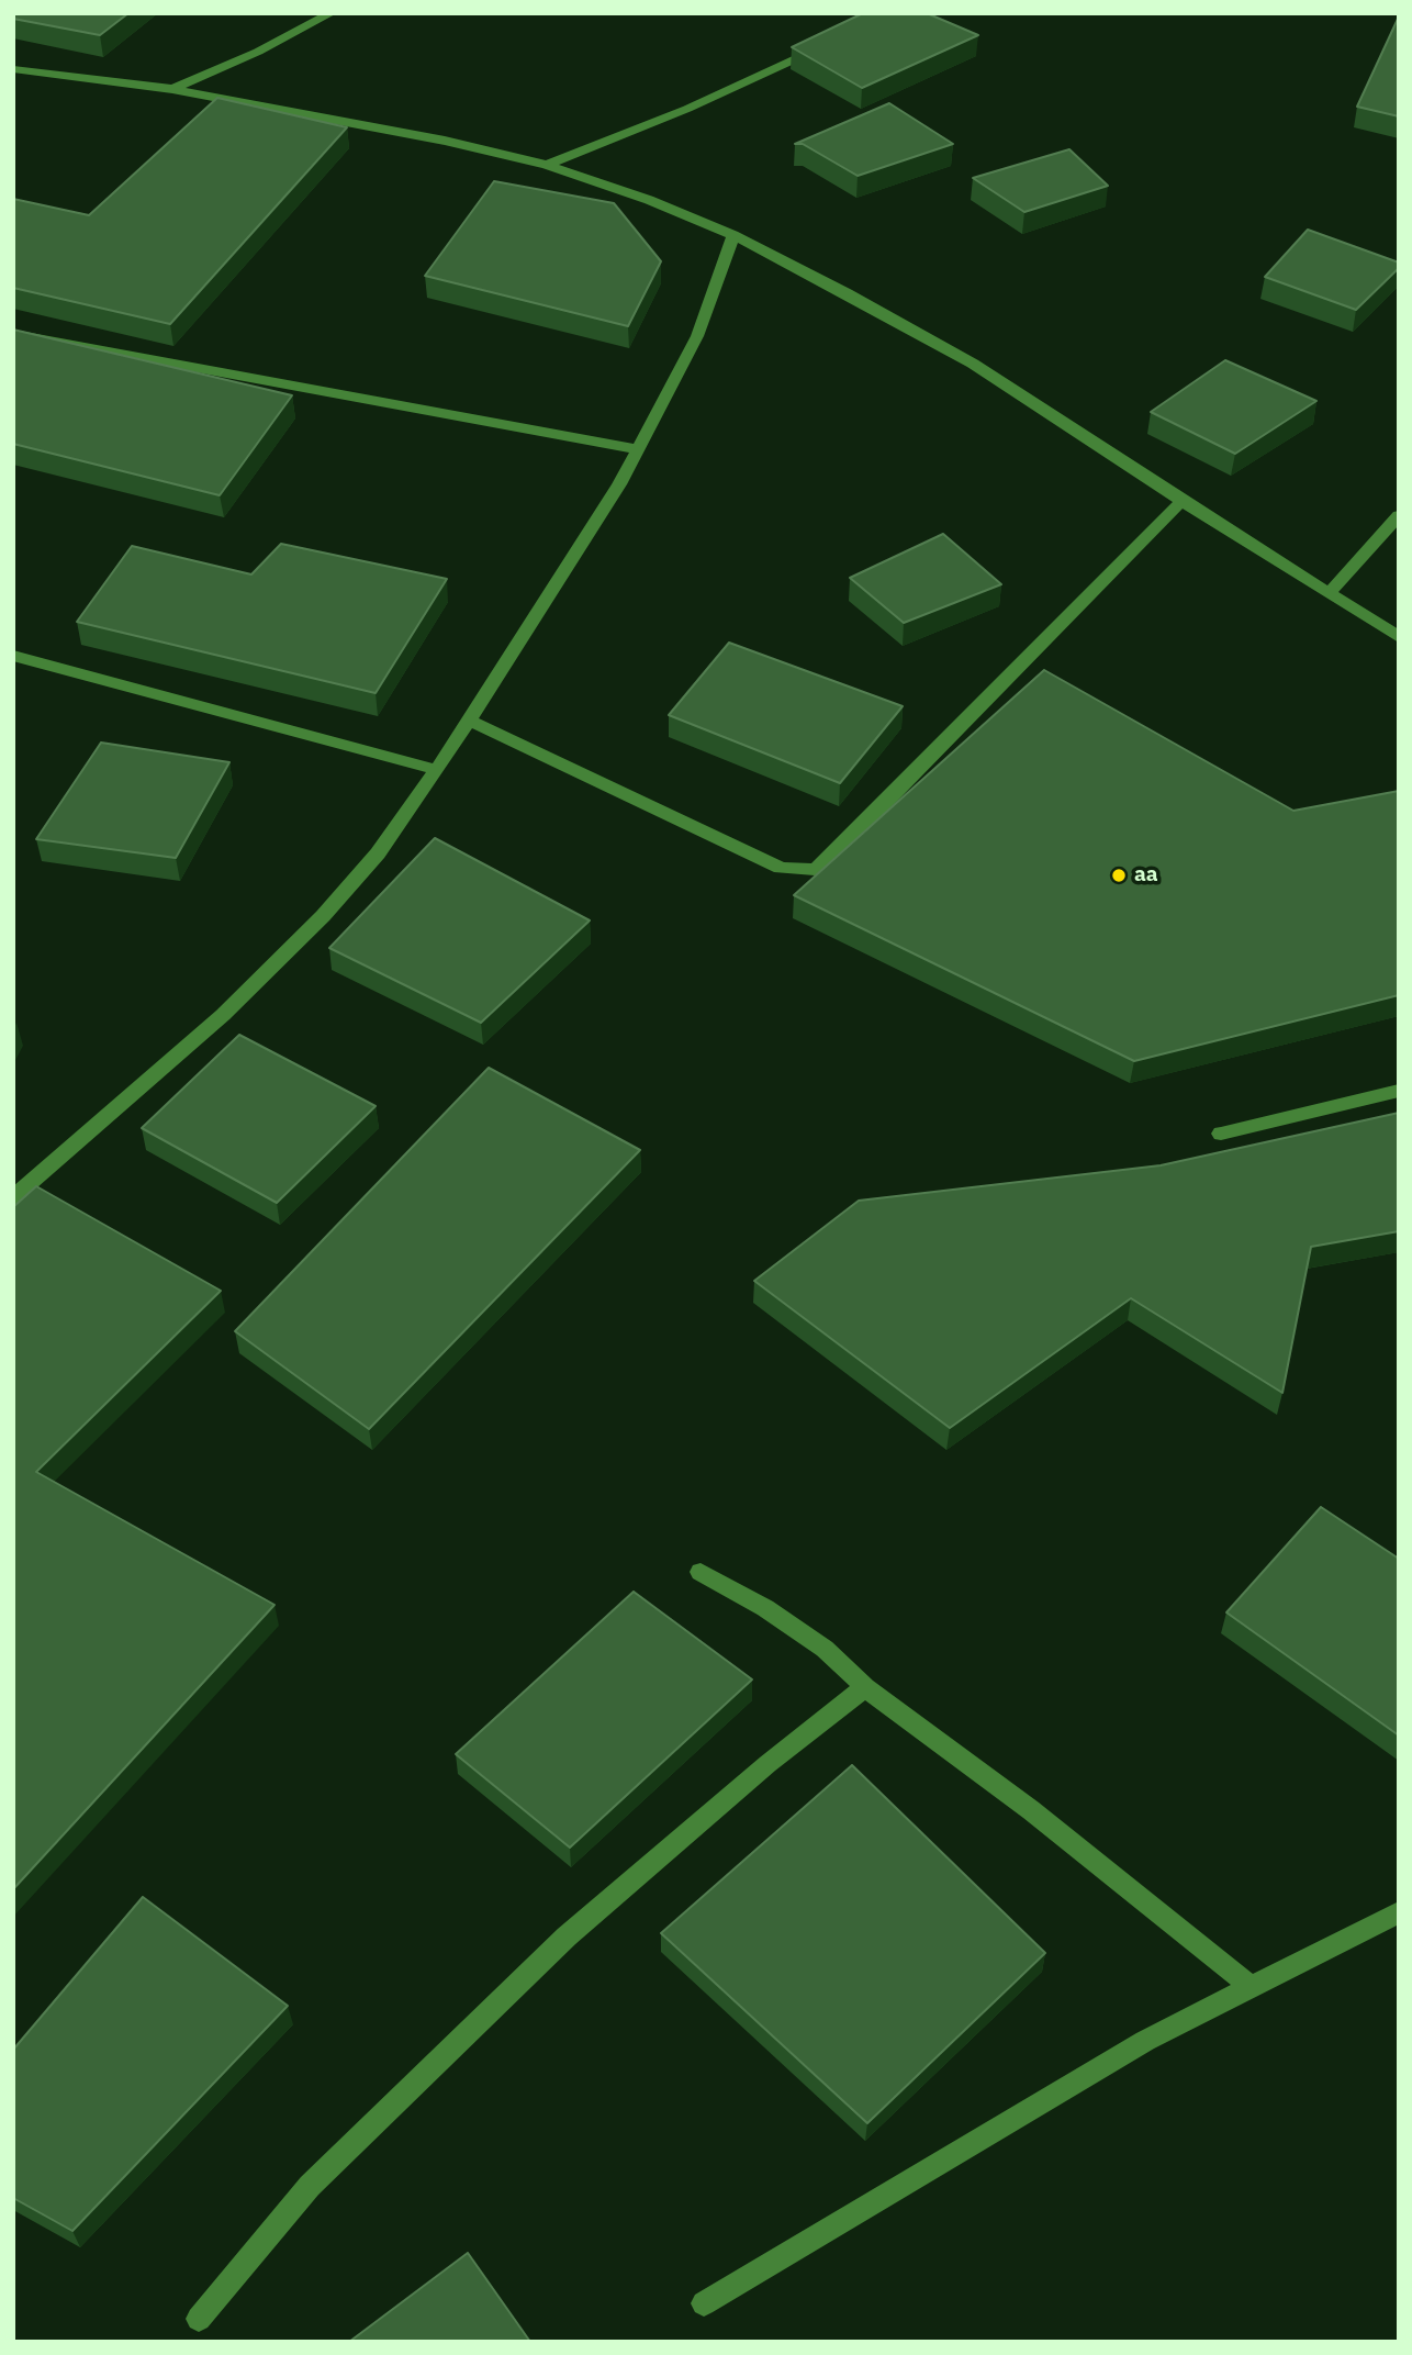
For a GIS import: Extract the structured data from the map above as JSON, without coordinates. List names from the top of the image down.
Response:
{
  "places": ["aa"]
}
